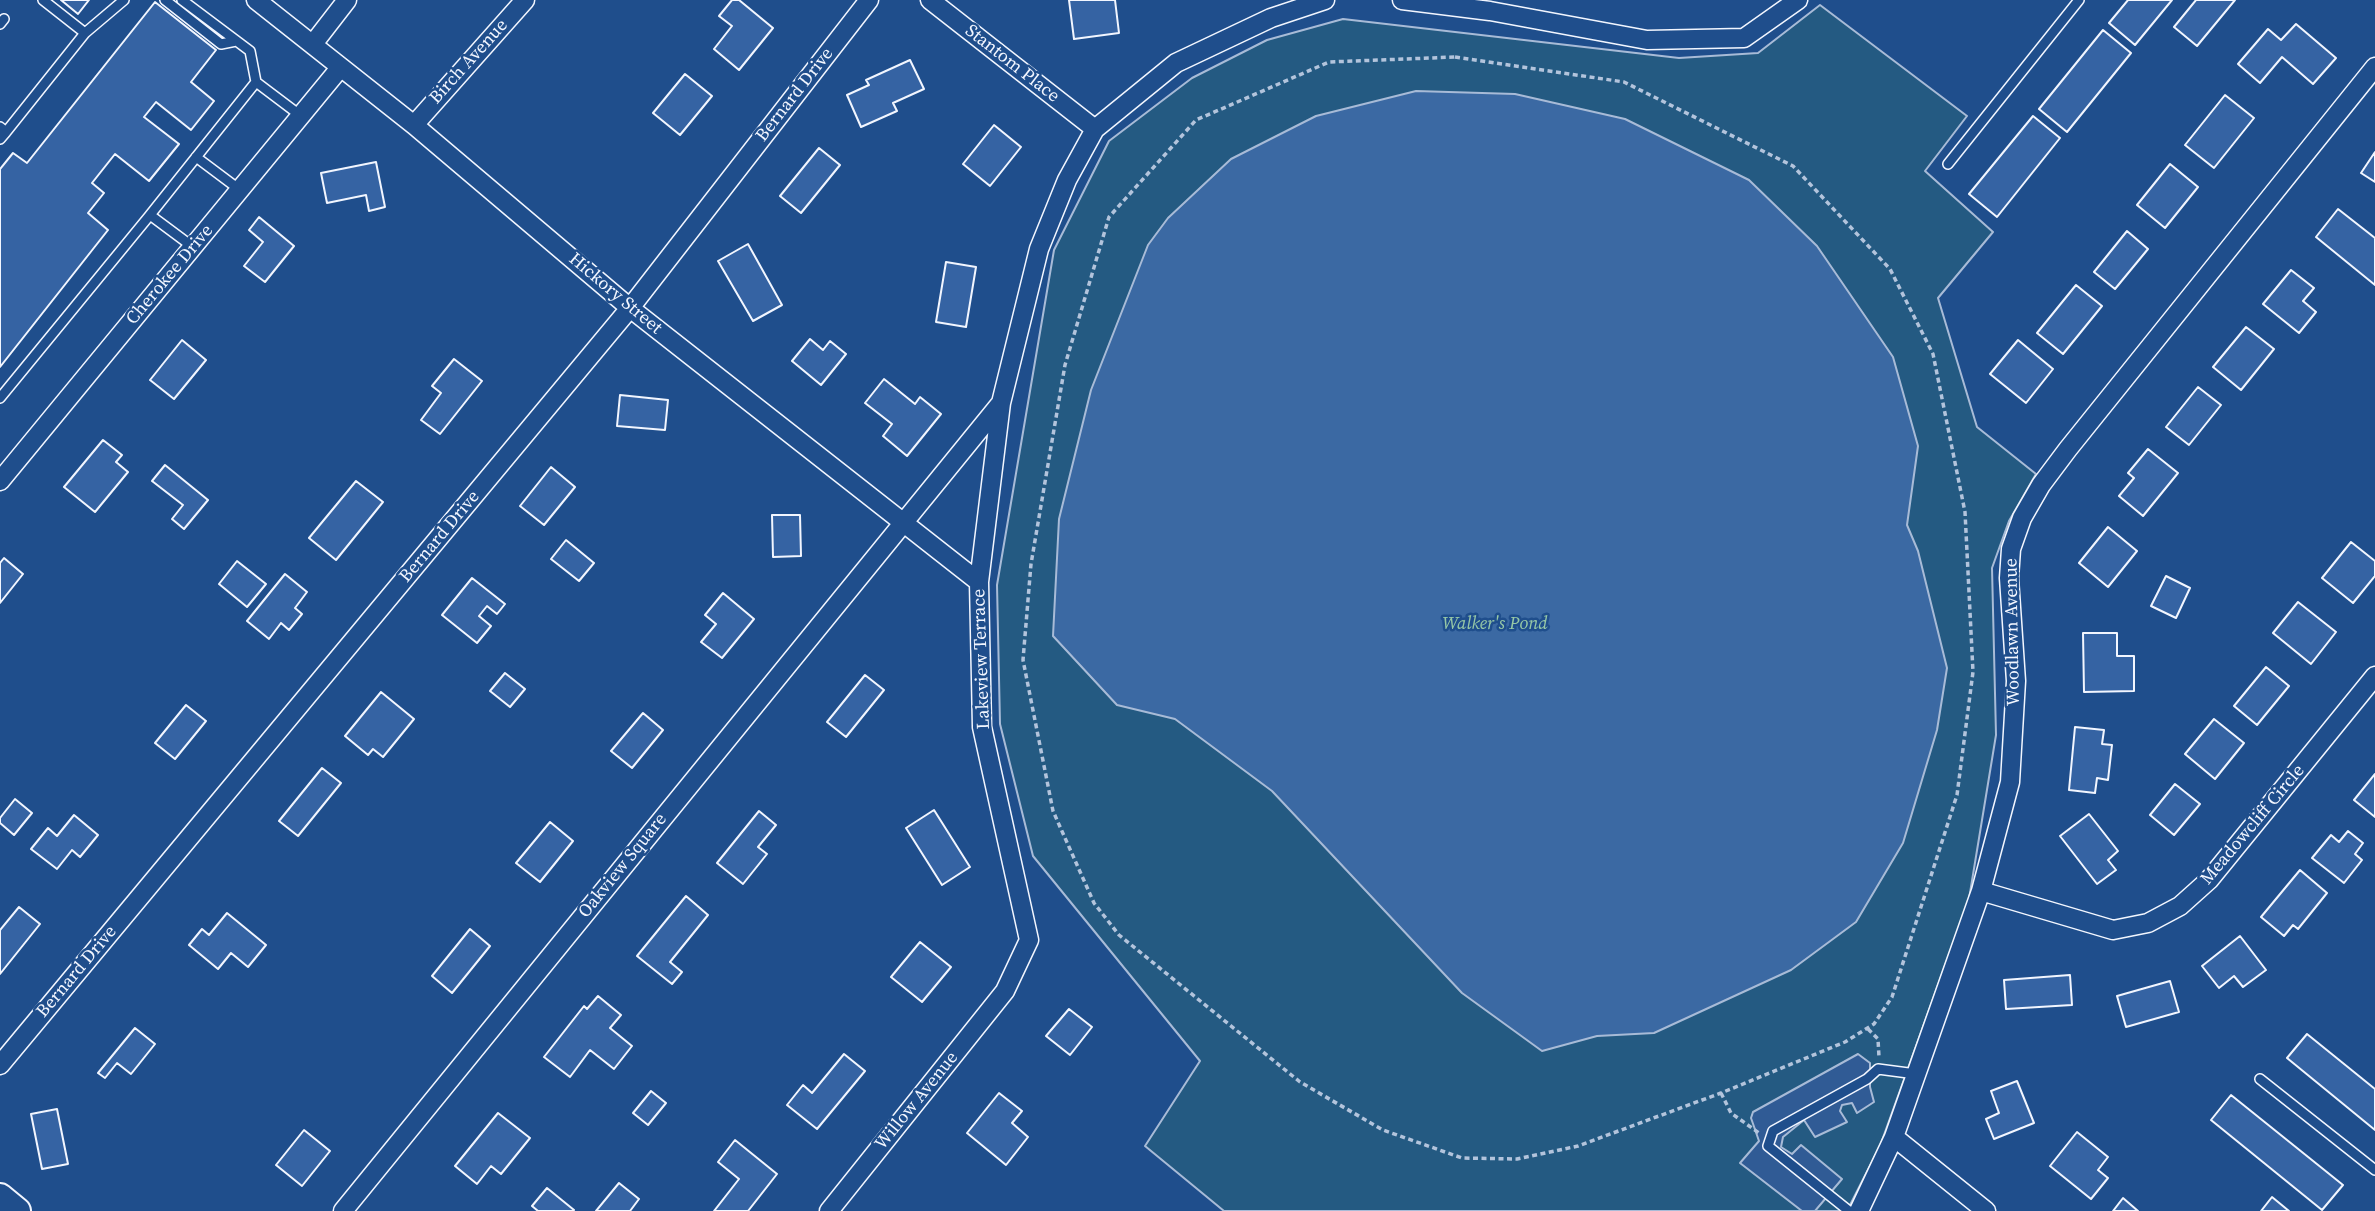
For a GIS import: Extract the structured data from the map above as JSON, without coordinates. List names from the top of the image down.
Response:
{
  "streets": {
    "street": [
      "Birch Avenue",
      "Stantom Place",
      "Bernard Drive",
      "Cherokee Drive",
      "Hickory Street",
      "Woodlawn Avenue",
      "Lakeview Terrace",
      "Meadowcliff Circle",
      "Oakview Square",
      "Willow Avenue"
    ]
  },
  "crossings": [
    ["Birch Avenue", "Hickory Street"],
    ["Stantom Place", "Lakeview Terrace"],
    ["Bernard Drive", "Hickory Street"],
    ["Cherokee Drive", "Hickory Street"],
    ["Hickory Street", "Lakeview Terrace"],
    ["Hickory Street", "Oakview Square"],
    ["Woodlawn Avenue", "Meadowcliff Circle"],
    ["Lakeview Terrace", "Oakview Square"],
    ["Lakeview Terrace", "Willow Avenue"]
  ],
  "parks": ["Walker's Pond"]
}
